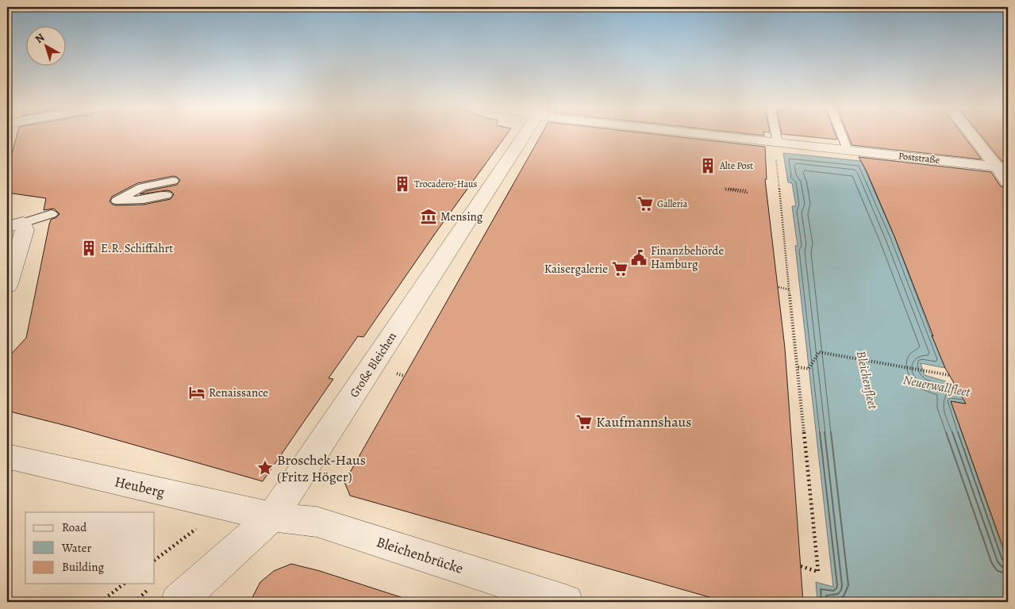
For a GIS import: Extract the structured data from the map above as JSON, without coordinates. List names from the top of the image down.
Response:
{
  "streets": {
    "street": [
      "Poststraße",
      "Große Bleichen",
      "Heuberg",
      "Bleichenbrücke"
    ]
  },
  "crossings": [
    ["Große Bleichen", "Heuberg"],
    ["Große Bleichen", "Bleichenbrücke"],
    ["Heuberg", "Bleichenbrücke"]
  ],
  "water": ["Bleichenfleet", "Neuerwallfleet"],
  "places": {
    "building": ["Alte Post", "Trocadero-Haus", "E.R. Schiffahrt"],
    "supermarket": ["Galleria", "Kaisergalerie", "Kaufmannshaus"],
    "museum": ["Mensing"],
    "public building": ["Finanzbehörde Hamburg"],
    "hotel": ["Renaissance"],
    "place": ["Broschek-Haus (Fritz Höger)"]
  },
  "legend": ["Road", "Water", "Building"],
  "north": "top left"
}
